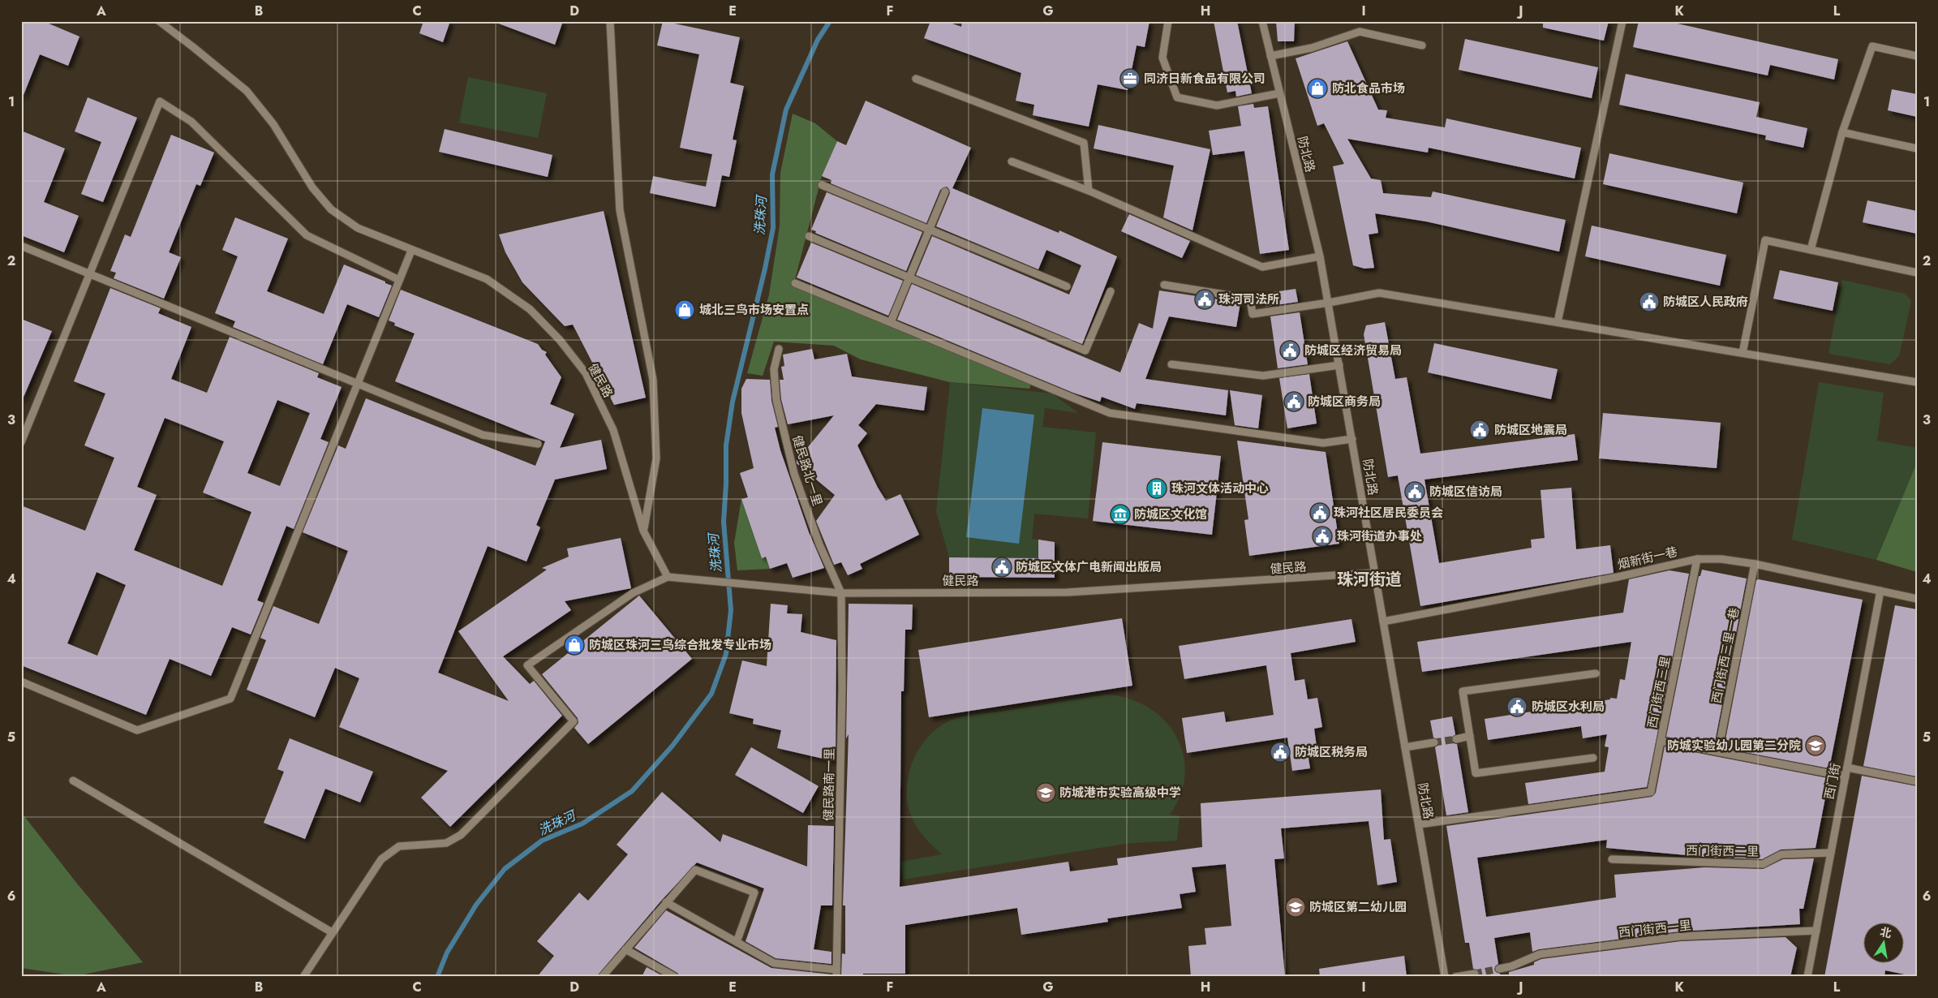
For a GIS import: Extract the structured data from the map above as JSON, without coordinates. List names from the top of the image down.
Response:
{
  "streets": {
    "street": [
      "防北路",
      "健民路",
      "健民路北一里",
      "烟新街一巷",
      "西门街西三里一巷",
      "西门街西三里",
      "西门街",
      "健民路南一里",
      "西门街西二里",
      "西门街西一里"
    ]
  },
  "crossings": [
    ["防北路", "健民路"],
    ["防北路", "烟新街一巷"],
    ["健民路", "健民路北一里"],
    ["健民路", "健民路南一里"],
    ["健民路北一里", "健民路南一里"],
    ["烟新街一巷", "西门街西三里一巷"],
    ["烟新街一巷", "西门街西三里"],
    ["烟新街一巷", "西门街"],
    ["西门街西三里一巷", "西门街西三里"],
    ["西门街西三里", "西门街"],
    ["西门街", "西门街西二里"],
    ["西门街", "西门街西一里"]
  ],
  "districts": ["珠河街道"],
  "water": ["洗珠河"],
  "places": {
    "office": ["同济日新食品有限公司"],
    "shop": ["防北食品市场", "城北三鸟市场安置点", "防城区珠河三鸟综合批发专业市场"],
    "public building": [
      "珠河司法所",
      "防城区人民政府",
      "防城区经济贸易局",
      "防城区商务局",
      "防城区地震局",
      "防城区信访局",
      "珠河社区居民委员会",
      "珠河街道办事处",
      "防城区文体广电新闻出版局",
      "防城区水利局",
      "防城区税务局"
    ],
    "building": ["珠河文体活动中心"],
    "museum": ["防城区文化馆"],
    "school or university": ["防城实验幼儿园第二分院", "防城港市实验高级中学", "防城区第二幼儿园"]
  },
  "north": "top",
  "grid": {
    "columns": [
      "A",
      "B",
      "C",
      "D",
      "E",
      "F",
      "G",
      "H",
      "I",
      "J",
      "K",
      "L"
    ],
    "rows": [
      "1",
      "2",
      "3",
      "4",
      "5",
      "6"
    ]
  }
}
